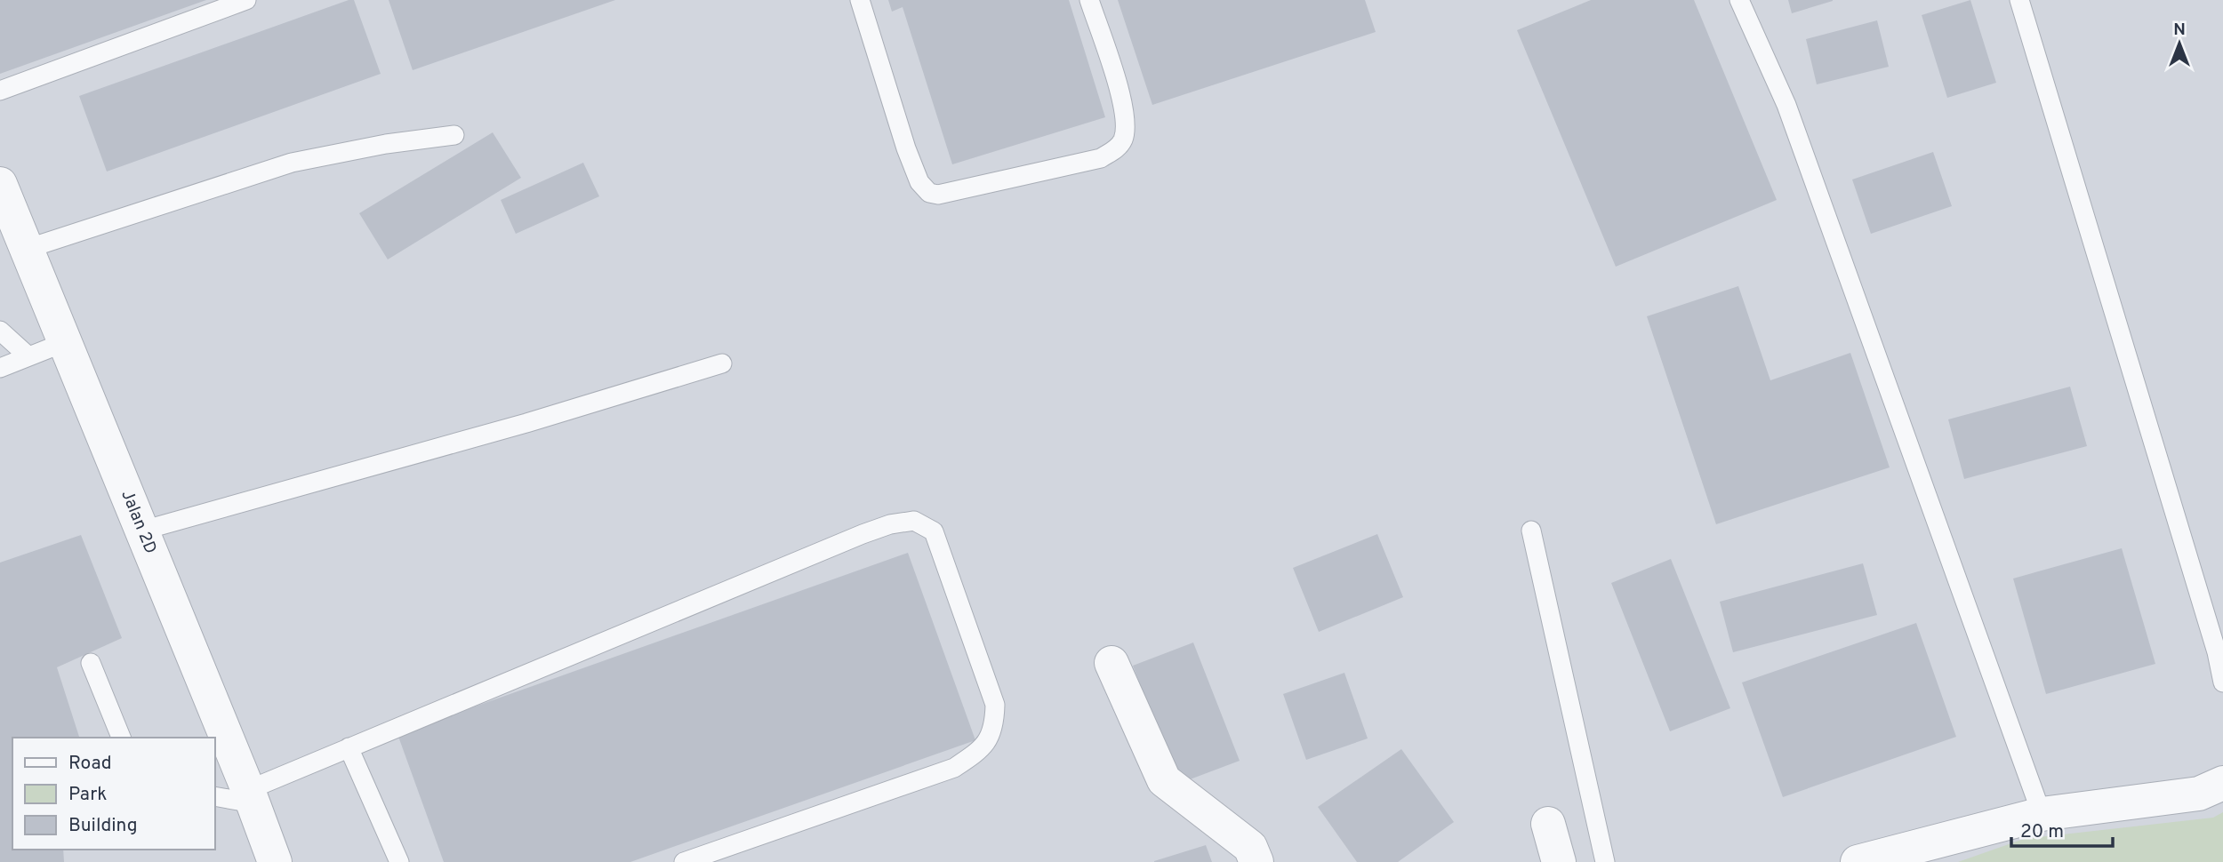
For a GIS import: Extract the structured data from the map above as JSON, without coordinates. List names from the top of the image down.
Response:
{
  "streets": {
    "street": ["Jalan 2D"]
  },
  "legend": ["Road", "Park", "Building"],
  "scale_bar": "20 m",
  "north": "top"
}
